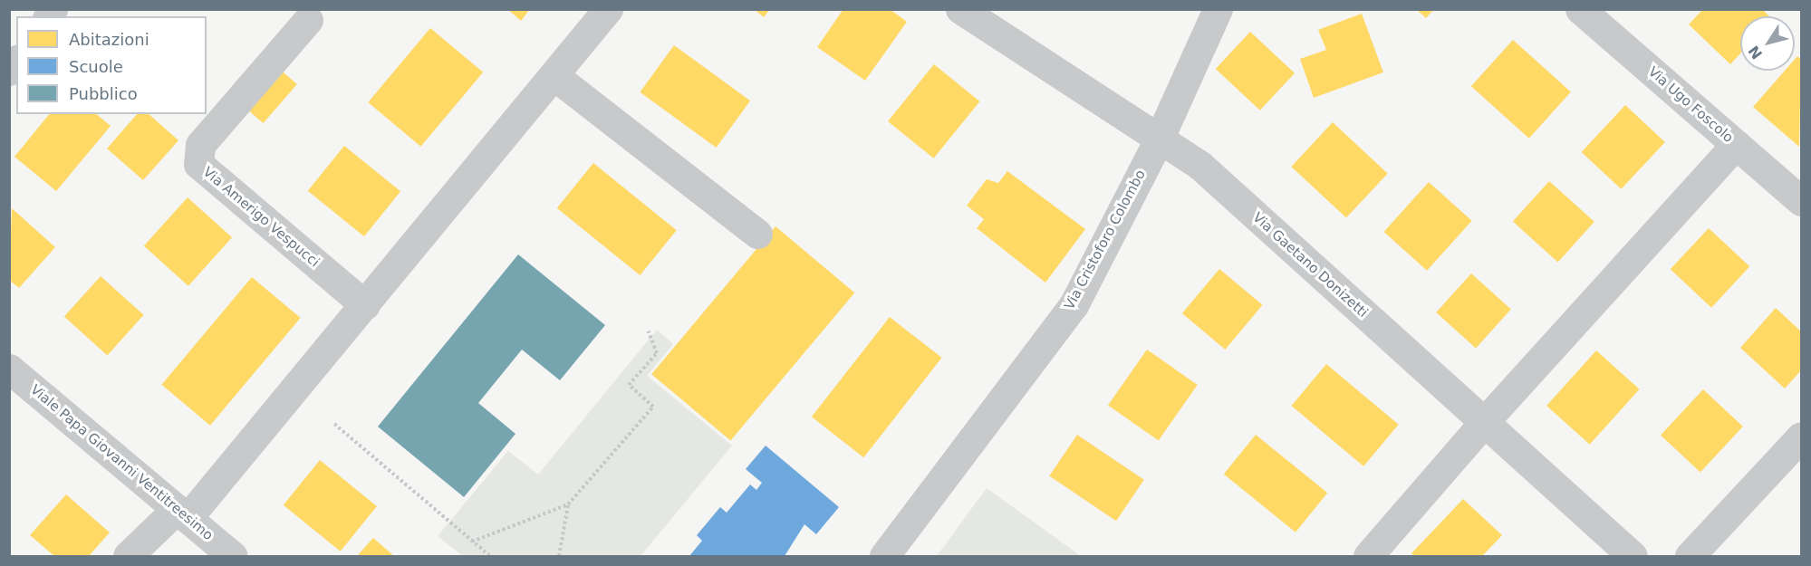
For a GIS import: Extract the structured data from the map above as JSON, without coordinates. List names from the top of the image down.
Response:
{
  "streets": {
    "street": [
      "Via Ugo Foscolo",
      "Via Amerigo Vespucci",
      "Via Cristoforo Colombo",
      "Via Gaetano Donizetti",
      "Viale Papa Giovanni Ventitreesimo"
    ]
  },
  "crossings": [
    ["Via Cristoforo Colombo", "Via Gaetano Donizetti"]
  ],
  "legend": ["Abitazioni", "Scuole", "Pubblico"],
  "north": "bottom left"
}
